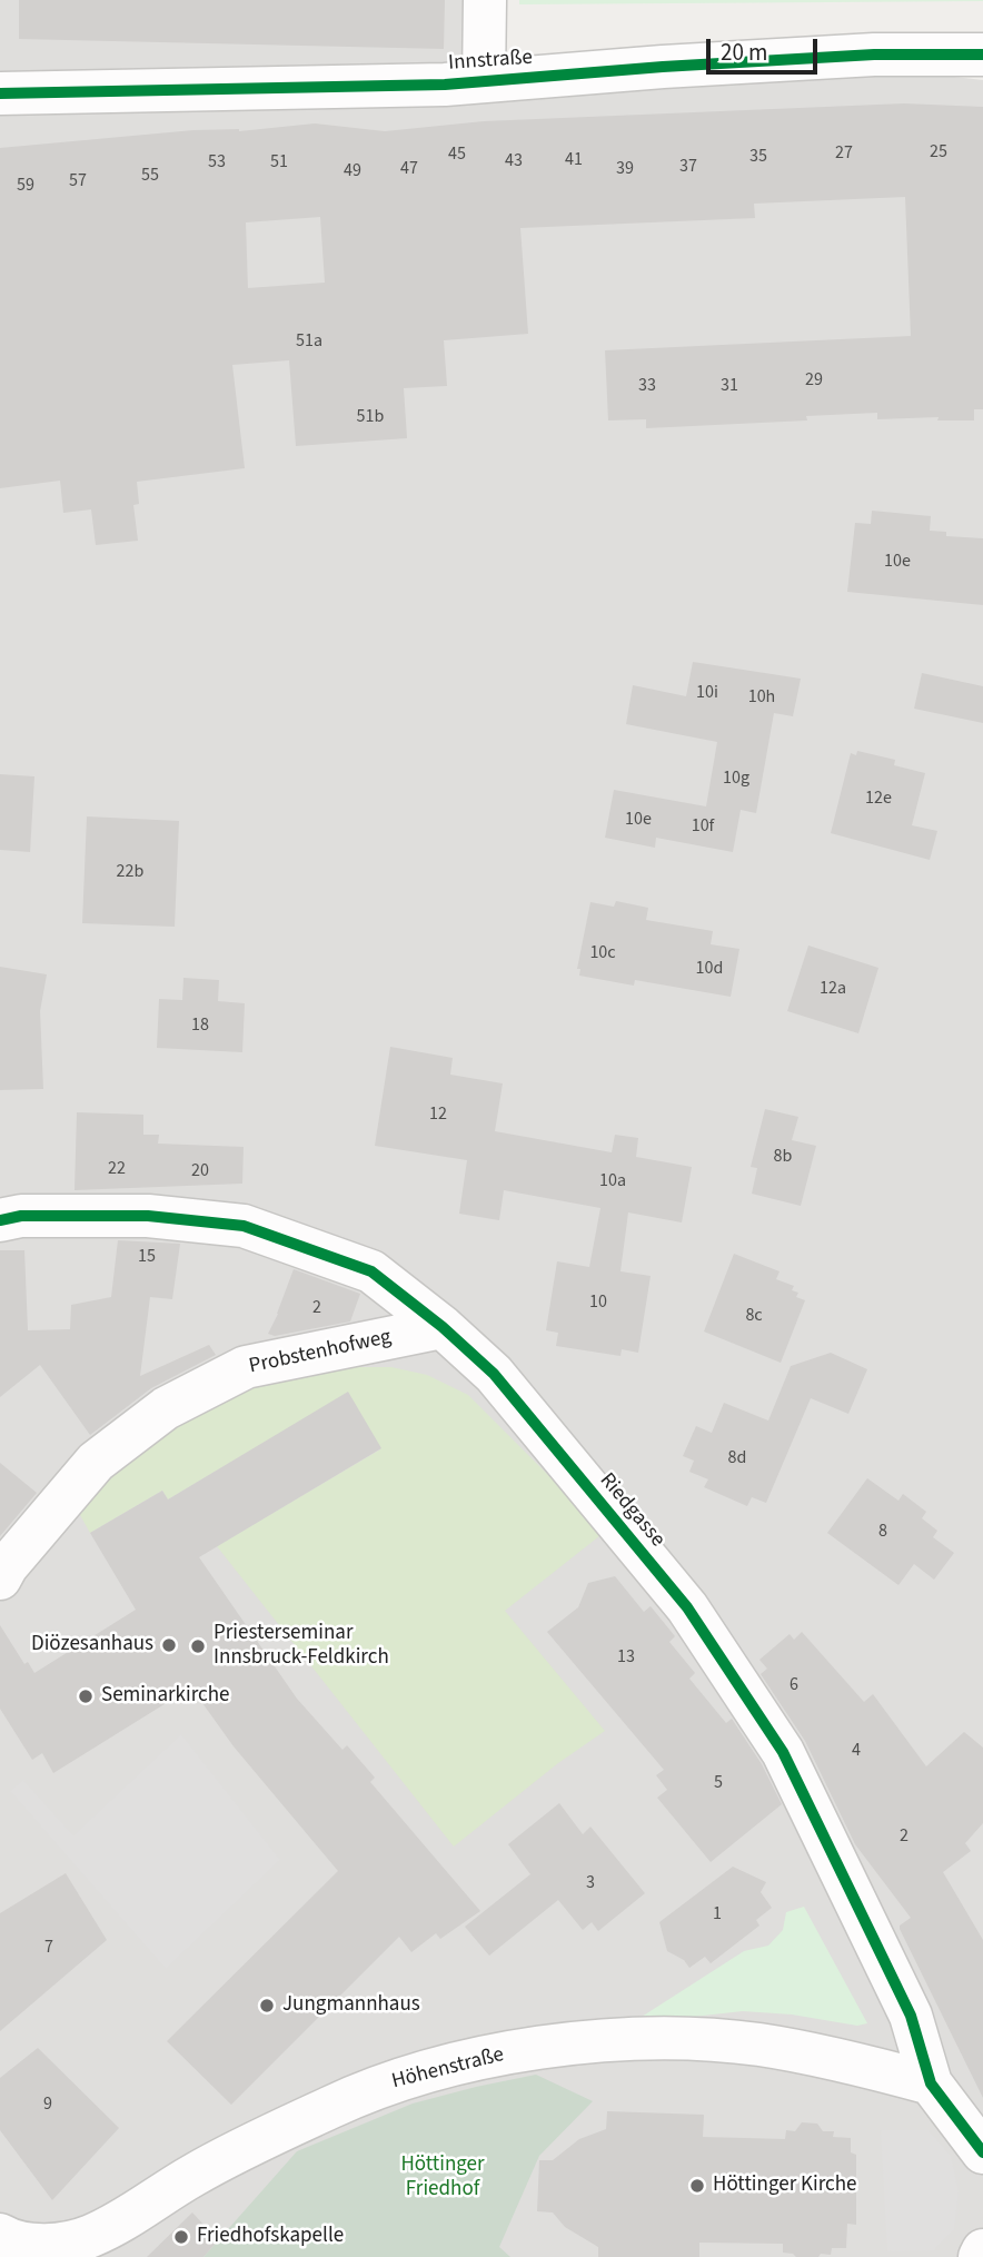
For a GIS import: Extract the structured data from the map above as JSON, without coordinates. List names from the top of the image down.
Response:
{
  "streets": {
    "street": [
      "Innstraße",
      "Probstenhofweg",
      "Riedgasse",
      "Höhenstraße"
    ]
  },
  "crossings": [
    ["Probstenhofweg", "Riedgasse"],
    ["Riedgasse", "Höhenstraße"]
  ],
  "parks": ["Höttinger Friedhof"],
  "places": [
    "Diözesanhaus",
    "Priesterseminar Innsbruck-Feldkirch",
    "Seminarkirche",
    "Jungmannhaus",
    "Höttinger Kirche",
    "Friedhofskapelle"
  ],
  "house_numbers": [
    "25",
    "27",
    "45",
    "35",
    "41",
    "43",
    "53",
    "51",
    "37",
    "47",
    "39",
    "49",
    "55",
    "57",
    "59",
    "51a",
    "29",
    "33",
    "31",
    "51b",
    "10e",
    "10i",
    "10h",
    "10g",
    "12e",
    "10e",
    "10f",
    "22b",
    "10c",
    "10d",
    "12a",
    "18",
    "12",
    "8b",
    "22",
    "20",
    "10a",
    "15",
    "10",
    "2",
    "8c",
    "8d",
    "8",
    "13",
    "6",
    "4",
    "5",
    "2",
    "3",
    "1",
    "7",
    "9"
  ],
  "scale_bar": "20 m"
}
